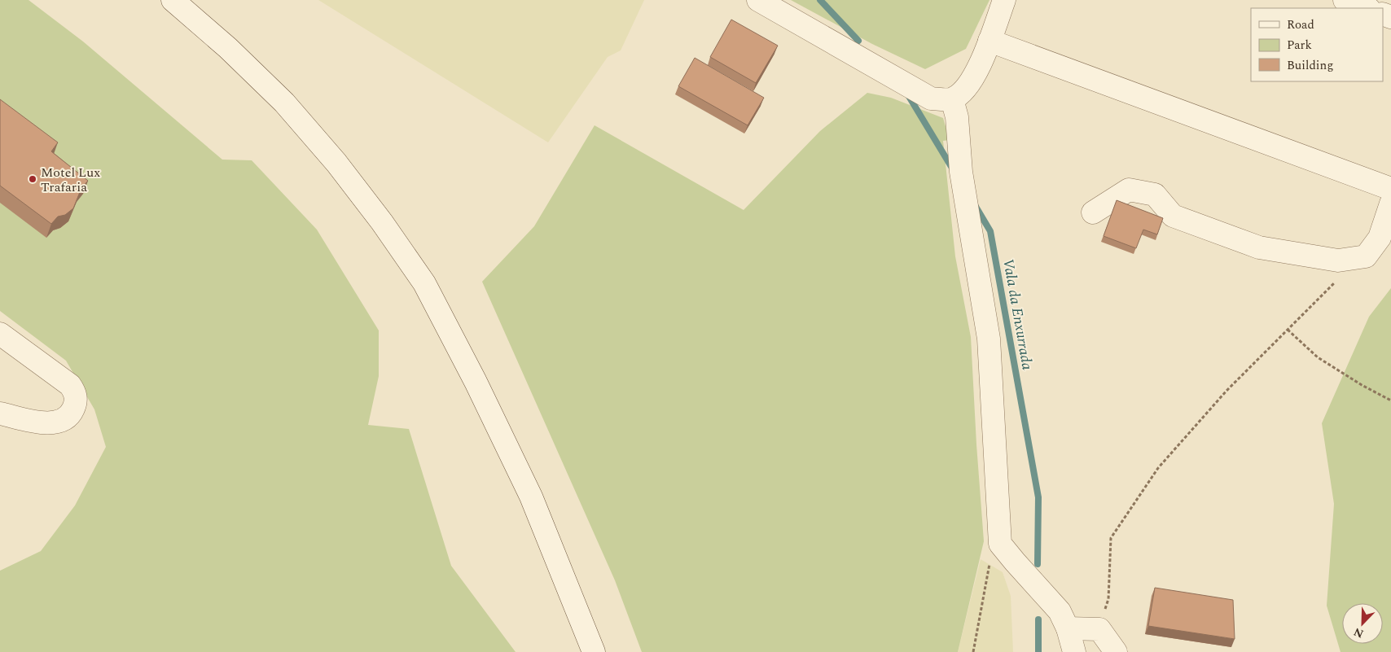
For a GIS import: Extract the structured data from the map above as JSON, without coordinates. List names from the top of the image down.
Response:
{
  "water": ["Vala da Enxurrada"],
  "places": ["Motel Lux Trafaria"],
  "legend": ["Road", "Park", "Building"],
  "north": "bottom left"
}
